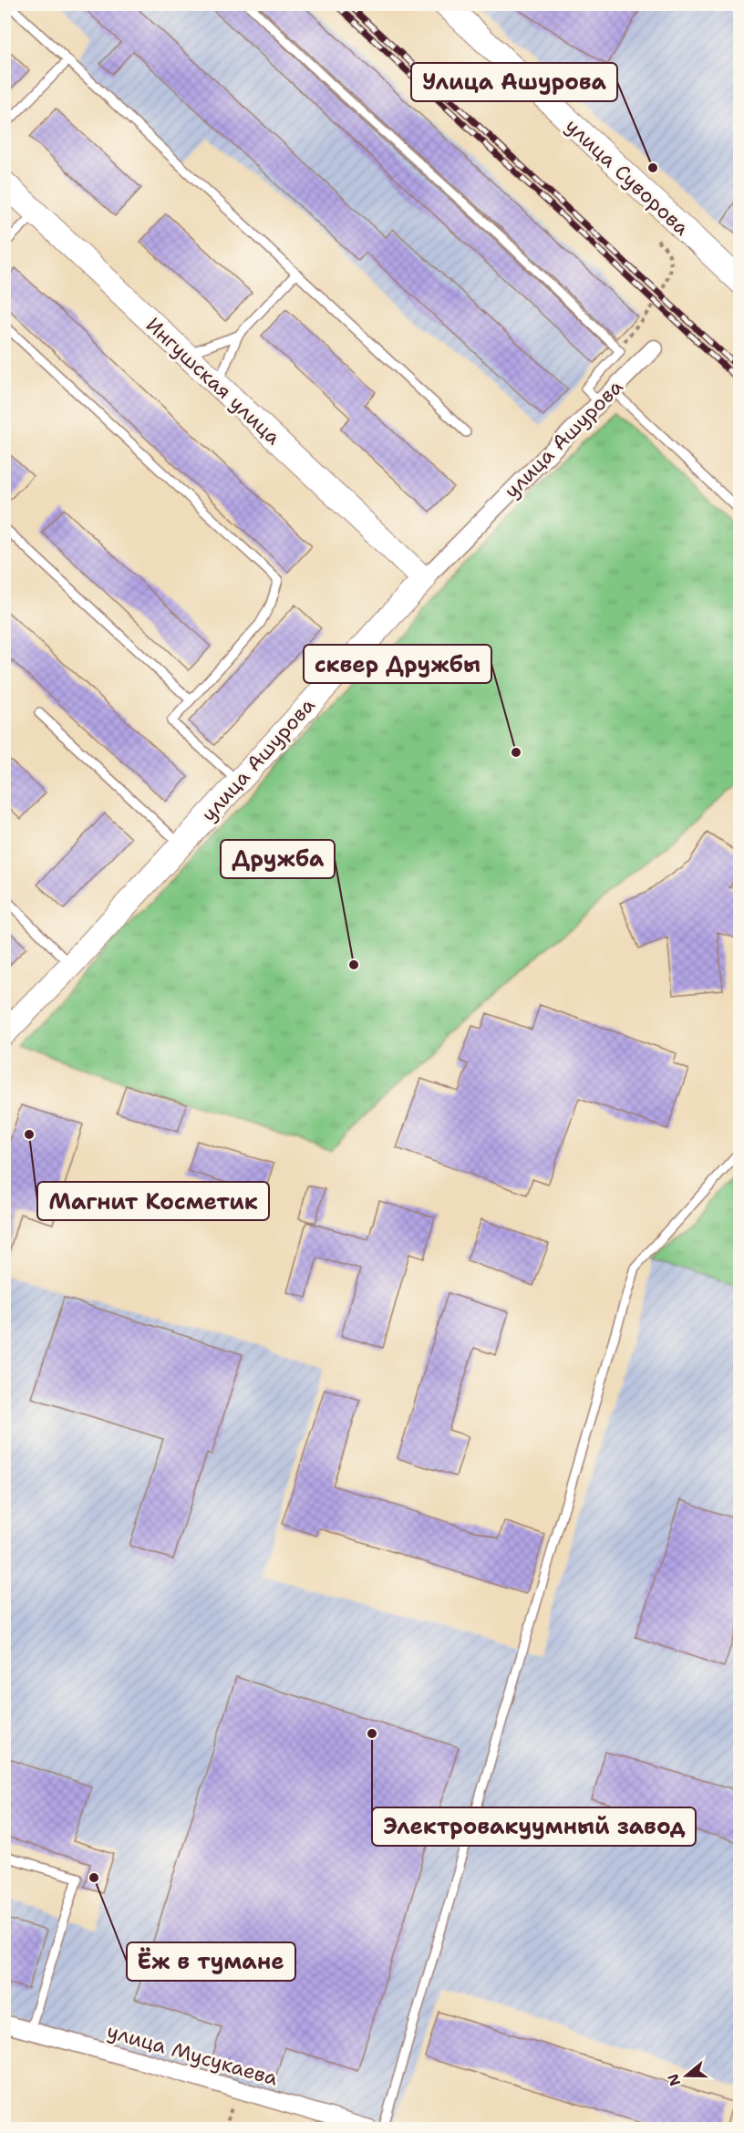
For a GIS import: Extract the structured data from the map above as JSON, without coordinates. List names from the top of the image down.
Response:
{
  "streets": {
    "street": [
      "улица Суворова",
      "Ингушская улица",
      "улица Ашурова",
      "улица Мусукаева"
    ]
  },
  "crossings": [
    ["Ингушская улица", "улица Ашурова"]
  ],
  "places": [
    "Улица Ашурова",
    "сквер Дружбы",
    "Дружба",
    "Магнит Косметик",
    "Электровакуумный завод",
    "Ёж в тумане"
  ],
  "north": "left"
}
